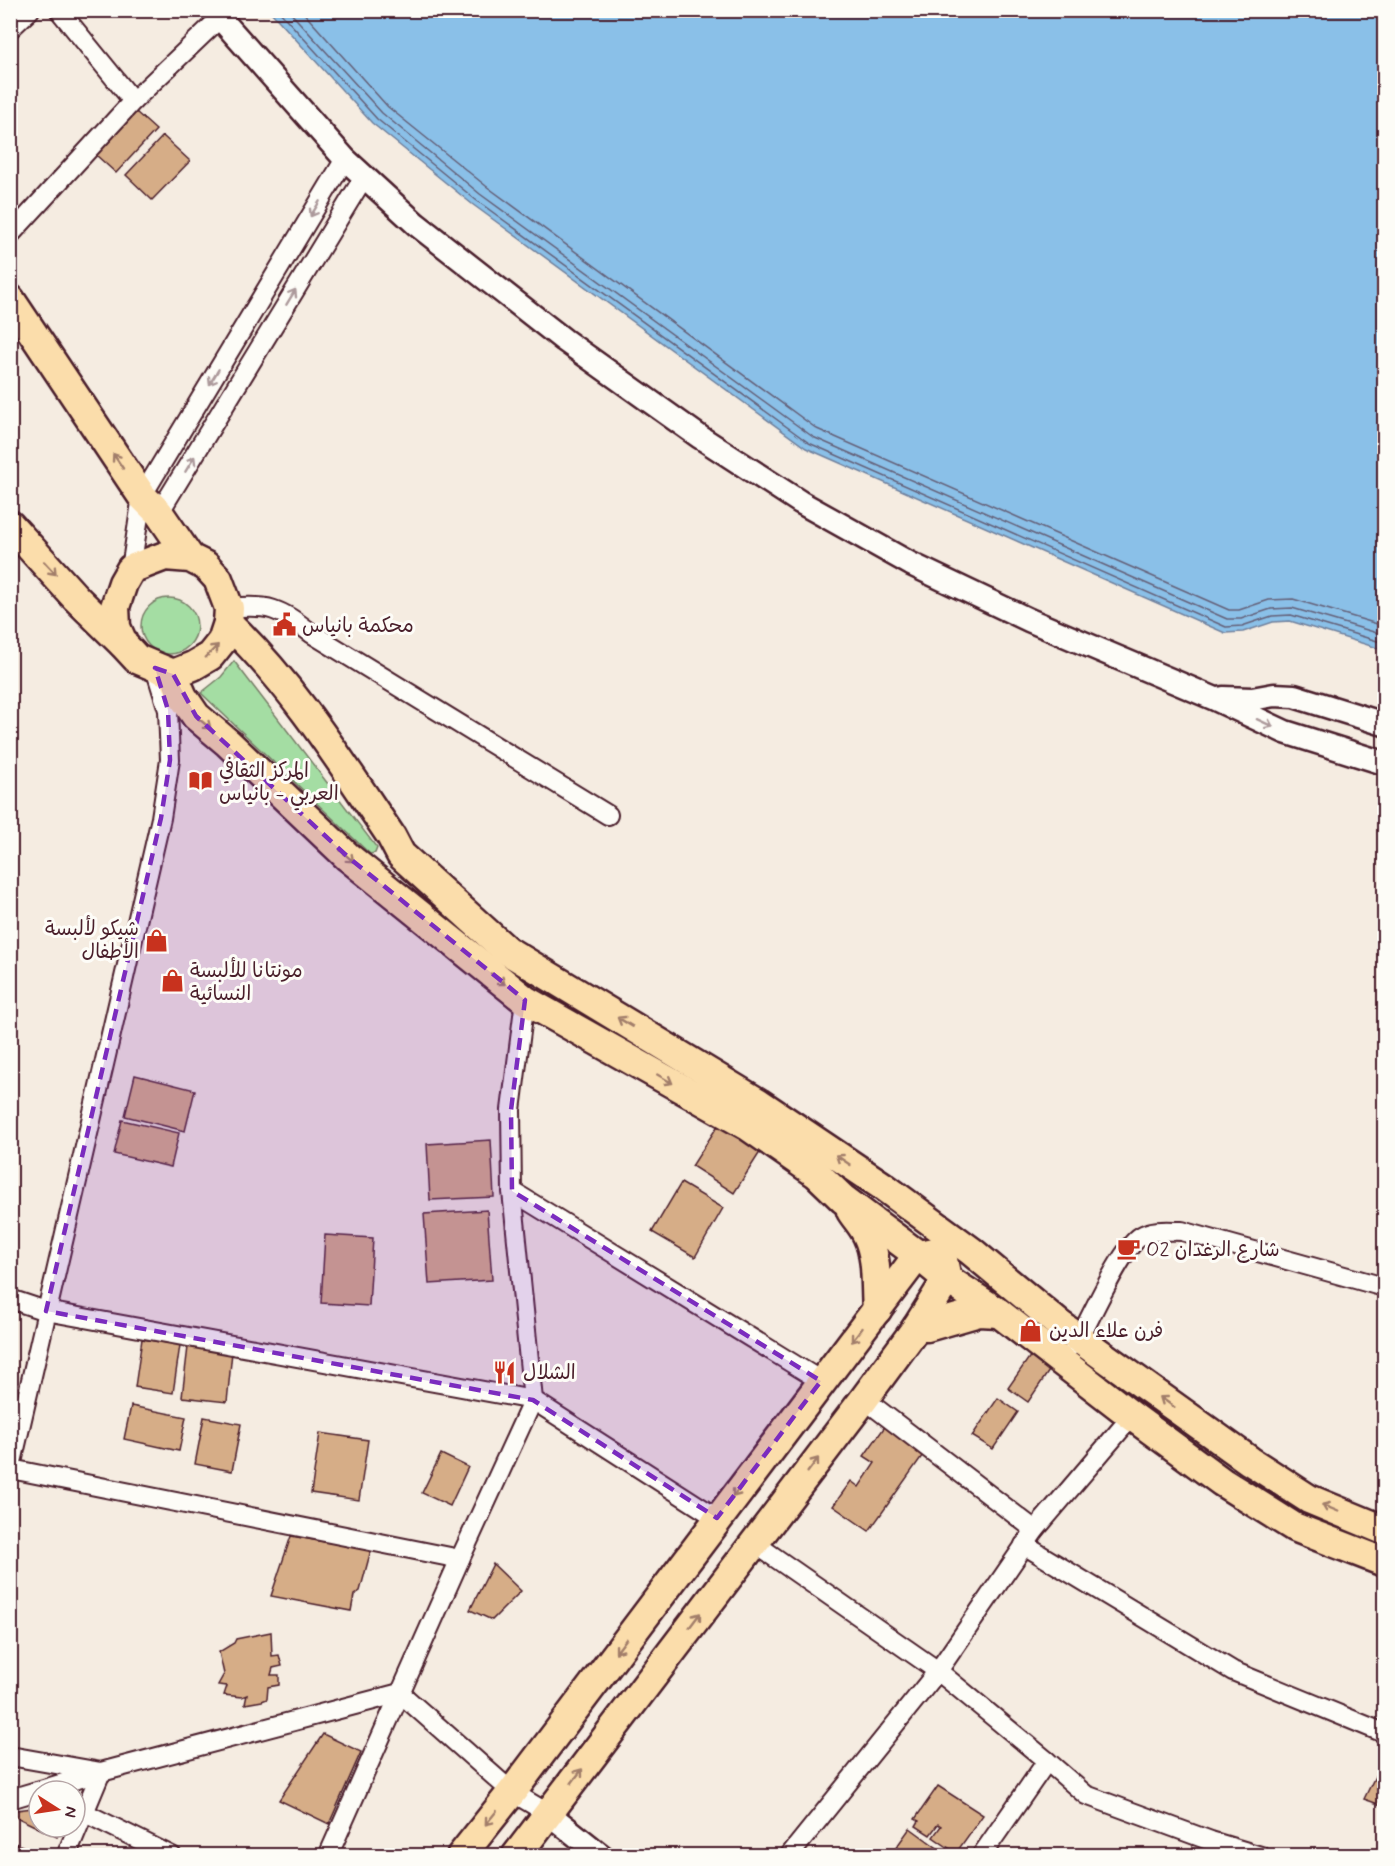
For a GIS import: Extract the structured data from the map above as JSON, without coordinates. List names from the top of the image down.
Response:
{
  "places": {
    "public building": ["محكمة بانياس"],
    "library": ["المركز الثقافي العربي - بانياس"],
    "shop": ["شيكو لألبسة الأطفال", "مونتانا للألبسة النسائية", "فرن علاء الدين"],
    "cafe": ["O2 شارع الرغدان"],
    "restaurant": ["الشلال"]
  },
  "north": "right"
}
